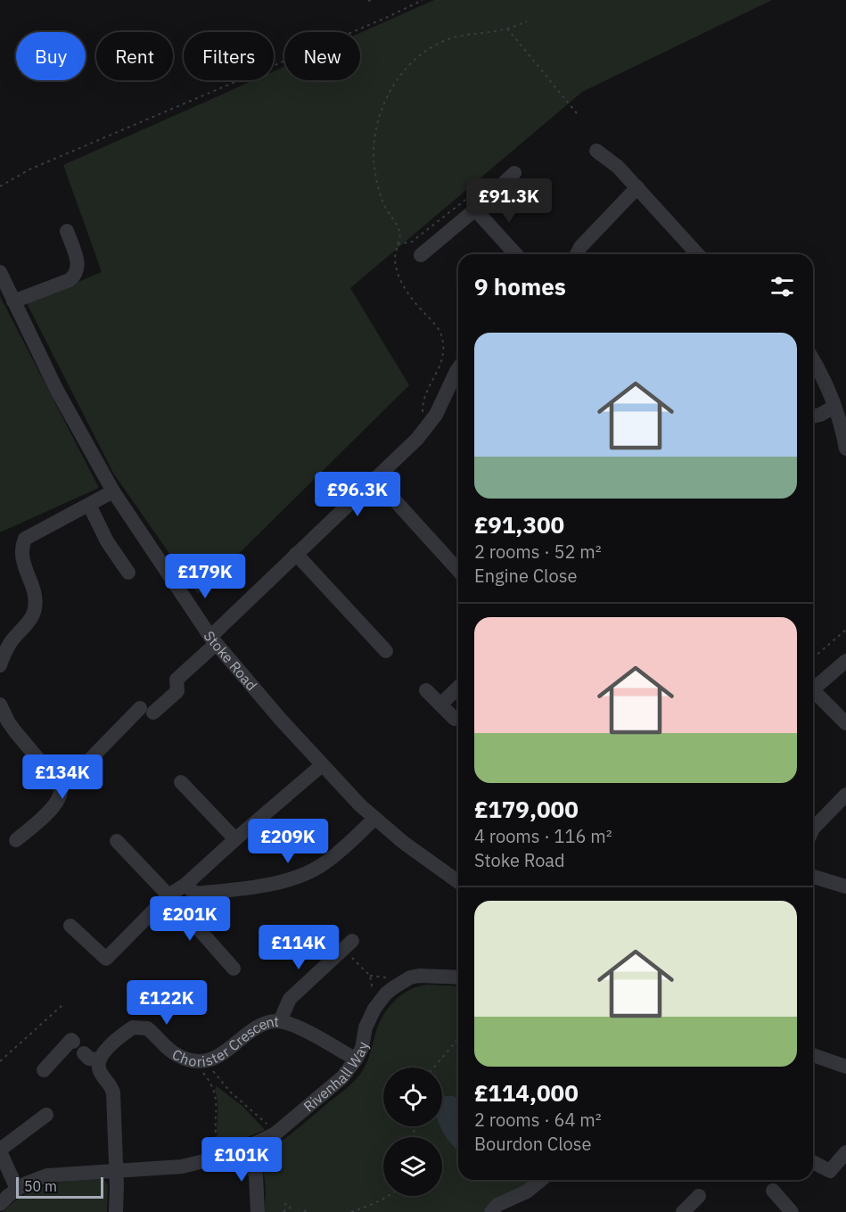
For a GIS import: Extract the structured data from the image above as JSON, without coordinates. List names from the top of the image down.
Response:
{
  "streets": {
    "street": ["Stoke Road", "Chorister Crescent", "Rivenhall Way"]
  },
  "crossings": [
    ["Chorister Crescent", "Rivenhall Way"]
  ],
  "scale_bar": "50 m",
  "page": {
    "chip": [
      "Buy",
      "Rent",
      "Filters",
      "New"
    ],
    "price": [
      "£91.3K",
      "£96.3K",
      "£179K",
      "£134K",
      "£209K",
      "£201K",
      "£114K",
      "£122K",
      "£101K"
    ],
    "heading": "9 homes",
    "list": [
      {
        "name": "£91,300",
        "note": "2 rooms · 52 m² · Engine Close"
      },
      {
        "name": "£179,000",
        "note": "4 rooms · 116 m² · Stoke Road"
      },
      {
        "name": "£114,000",
        "note": "2 rooms · 64 m² · Bourdon Close"
      }
    ],
    "scale": "50 m"
  }
}
